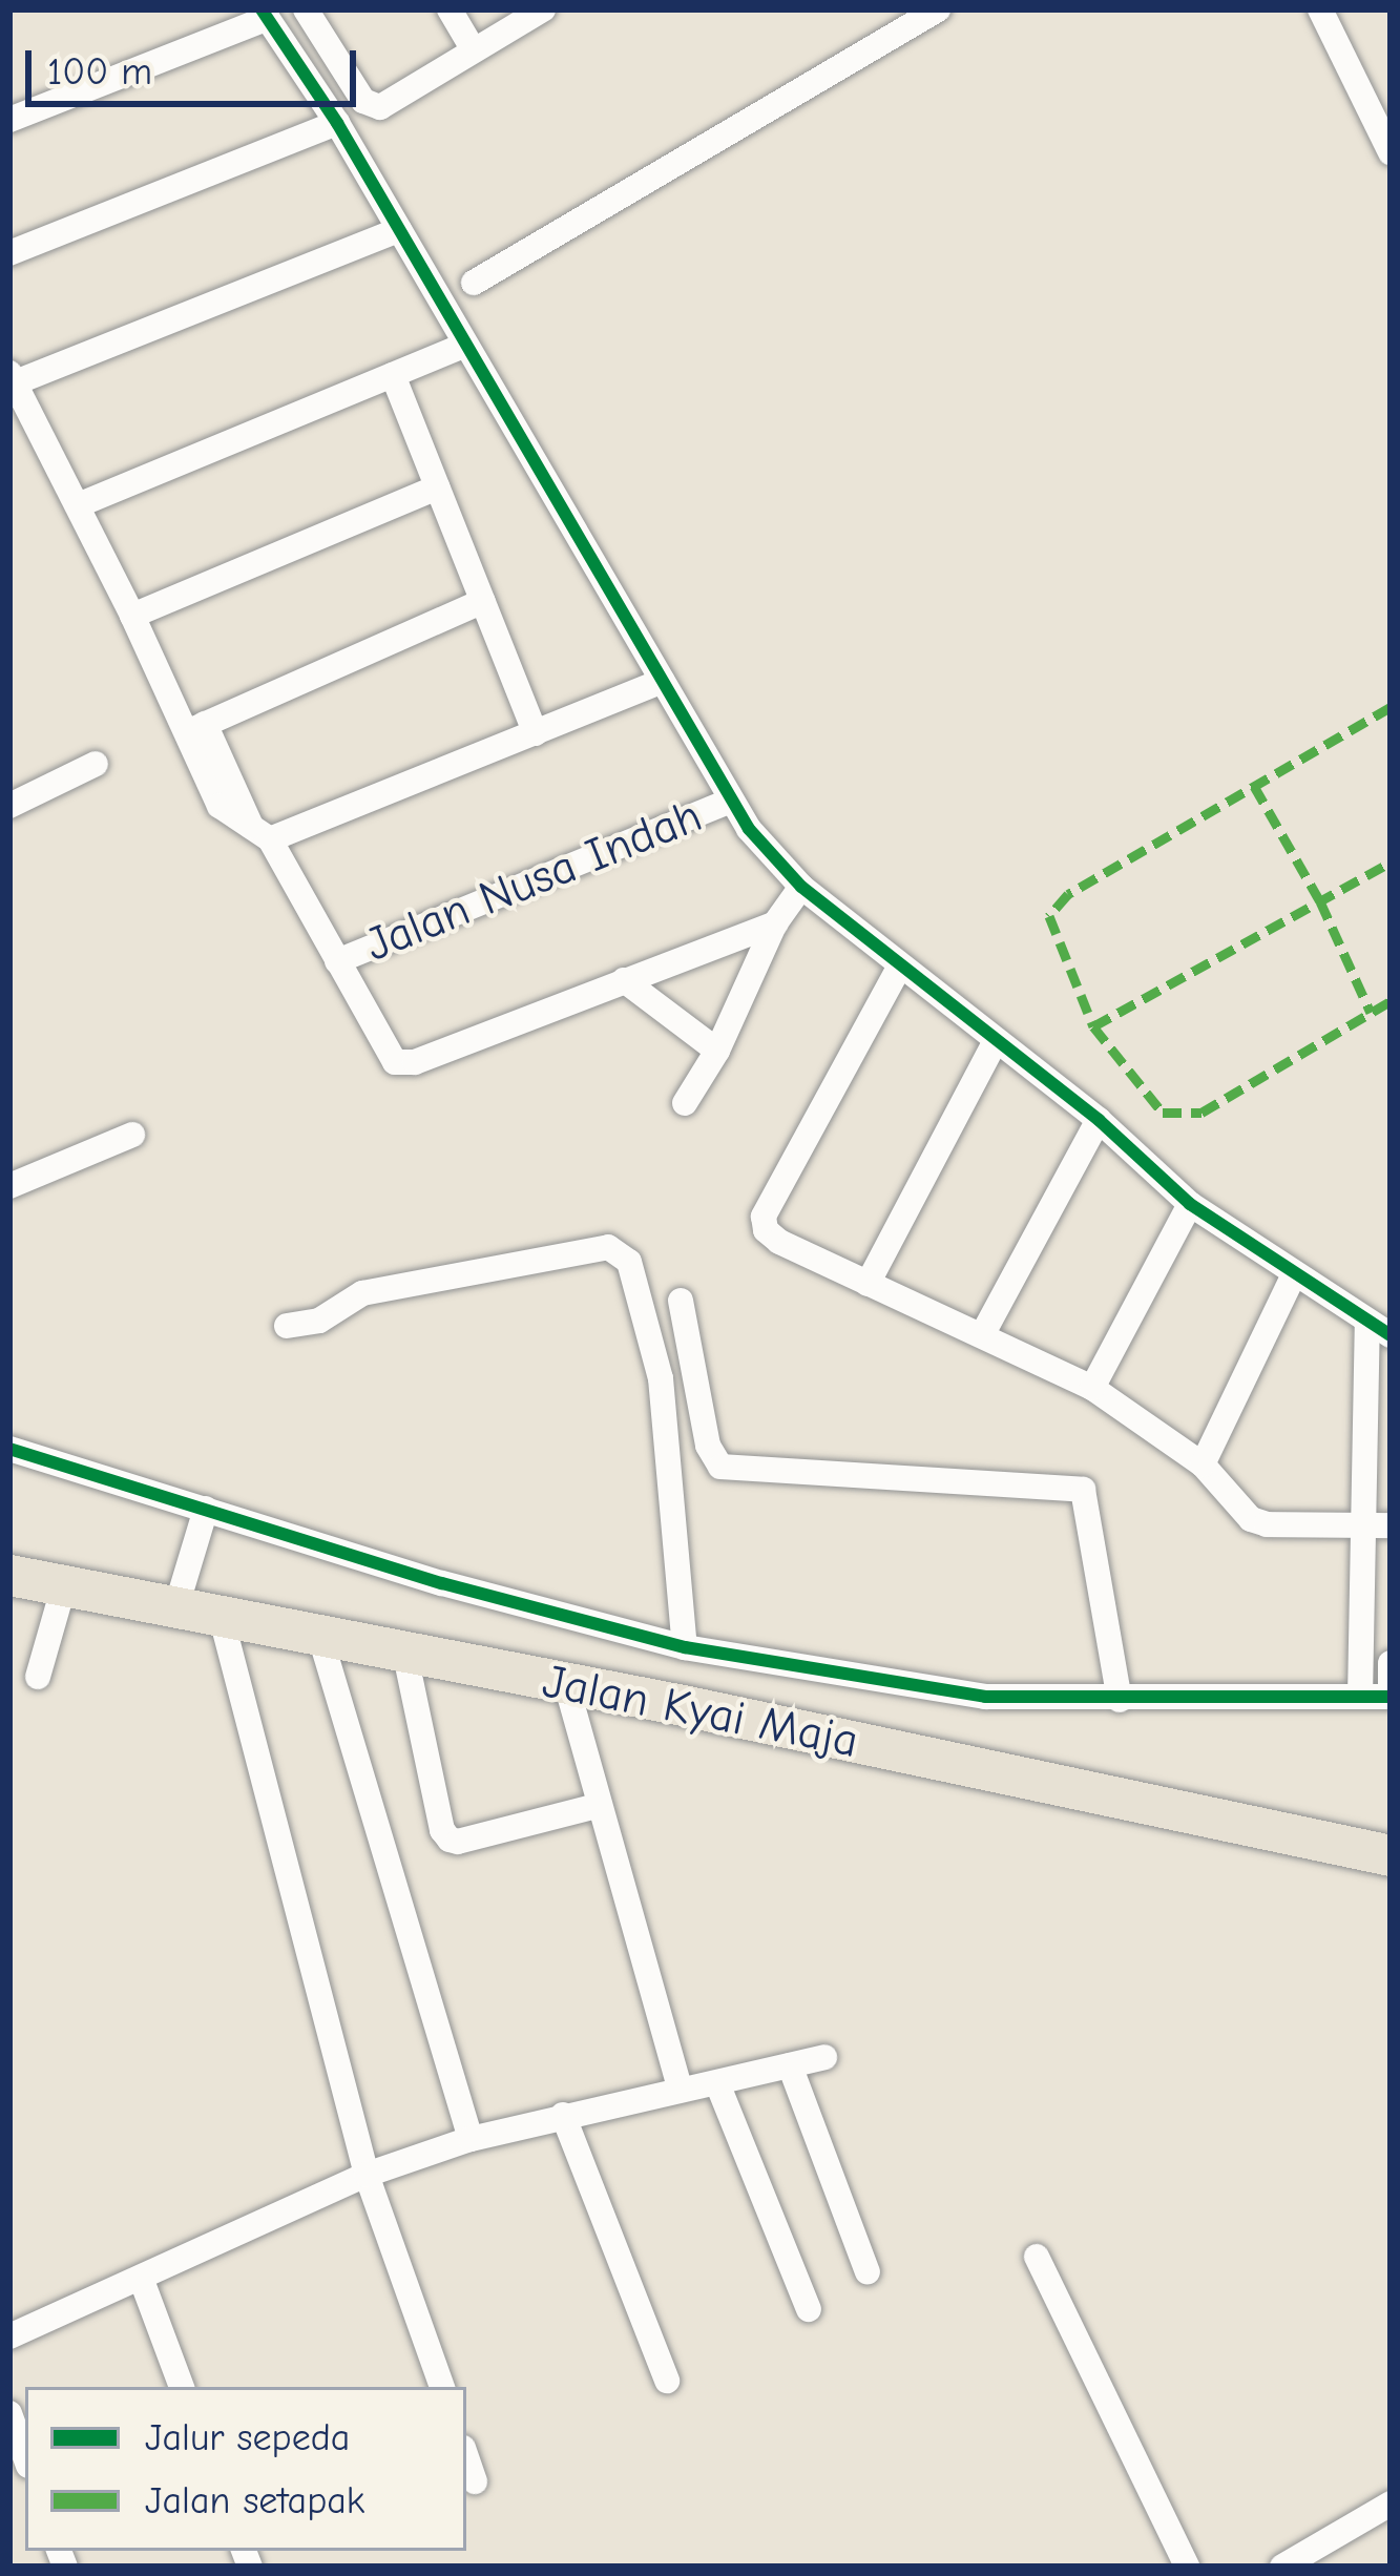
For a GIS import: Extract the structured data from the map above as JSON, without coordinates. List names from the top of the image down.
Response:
{
  "streets": {
    "main road": ["Jalan Kyai Maja"],
    "street": ["Jalan Nusa Indah"]
  },
  "legend": ["Jalur sepeda", "Jalan setapak"],
  "scale_bar": "100 m"
}
